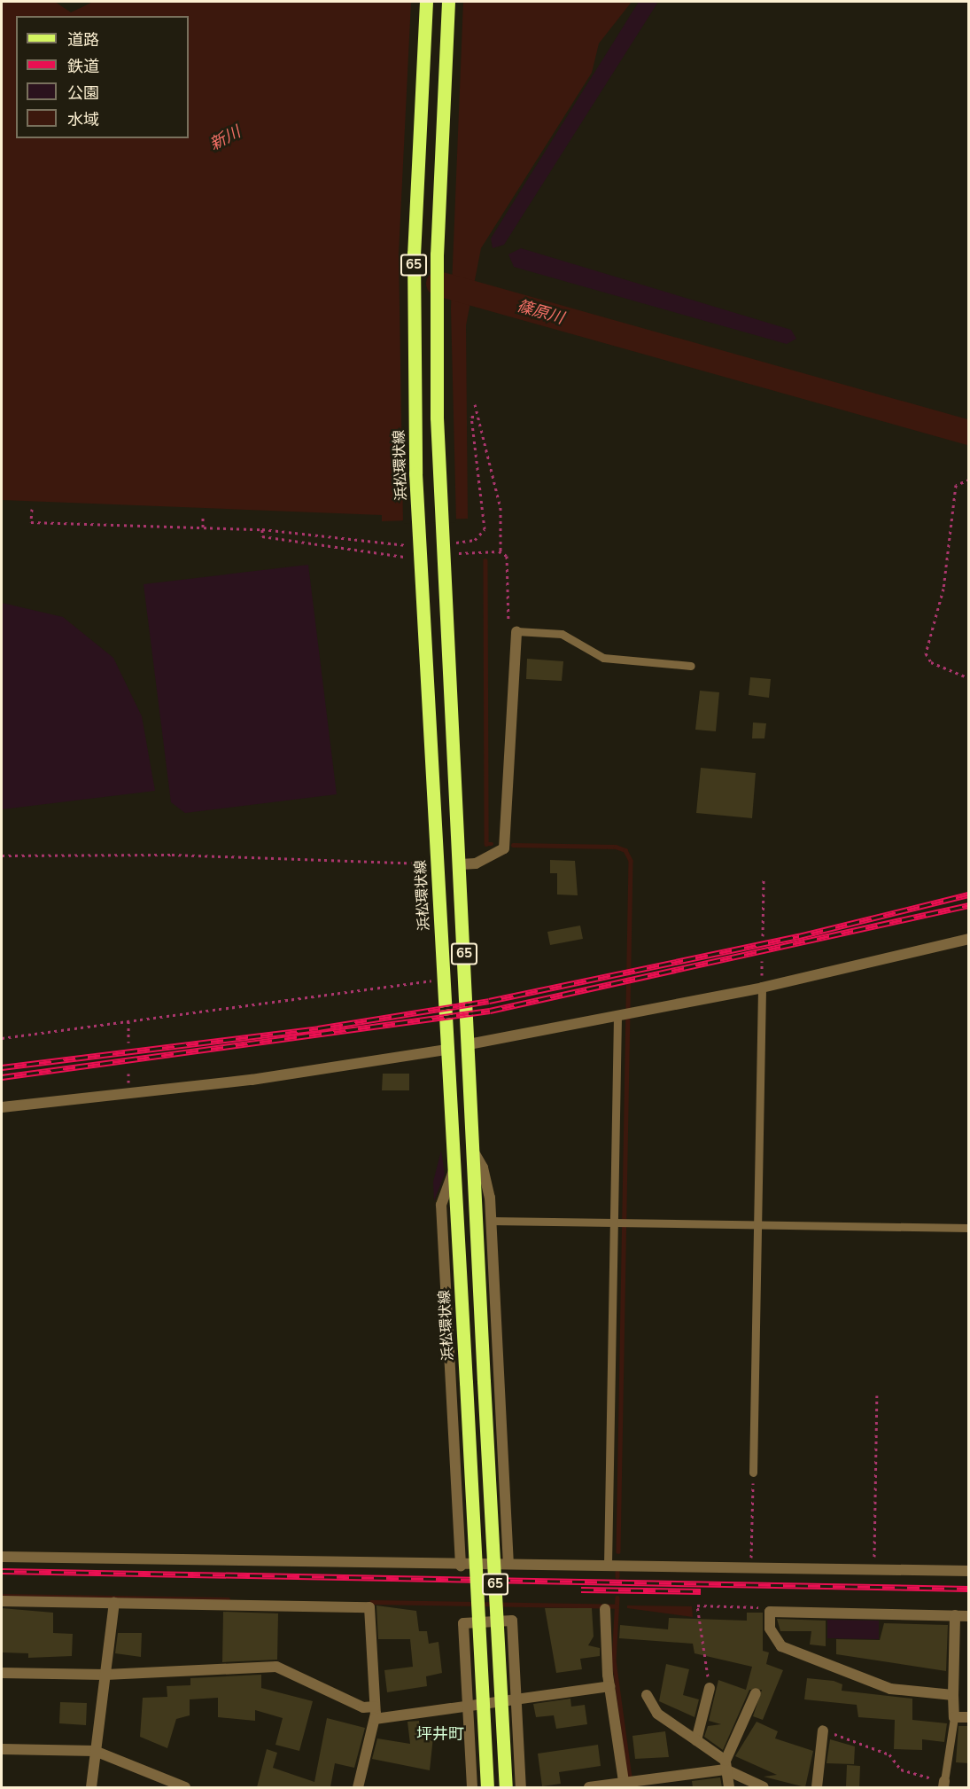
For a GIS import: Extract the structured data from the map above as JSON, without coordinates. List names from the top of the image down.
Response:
{
  "streets": {
    "main road": ["65", "浜松環状線"]
  },
  "districts": ["坪井町"],
  "water": ["新川", "篠原川"],
  "legend": [
    "道路",
    "鉄道",
    "公園",
    "水域"
  ]
}
